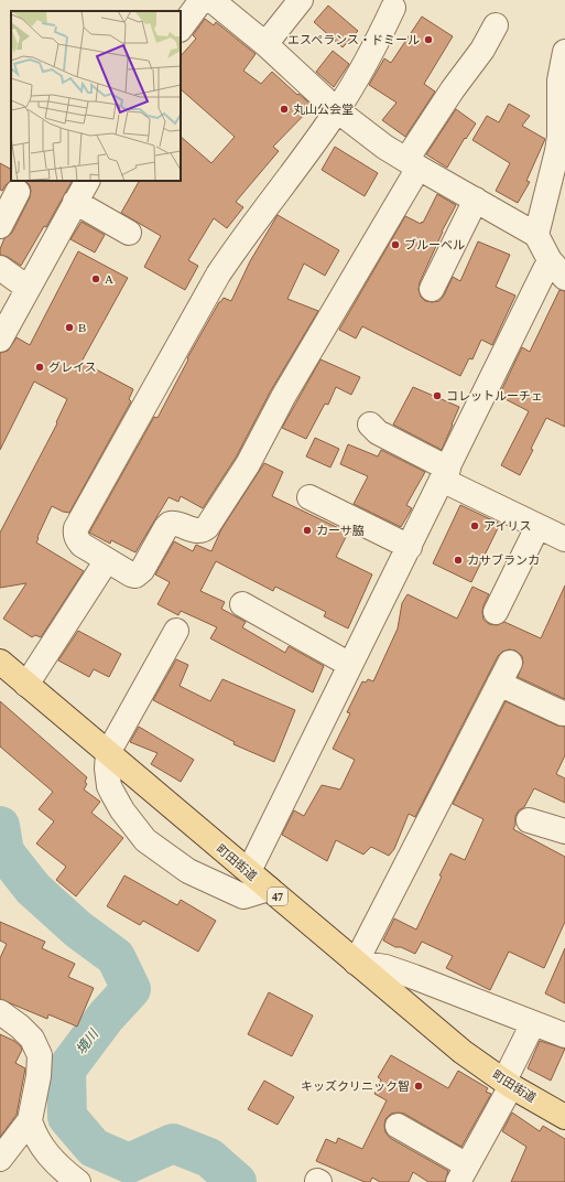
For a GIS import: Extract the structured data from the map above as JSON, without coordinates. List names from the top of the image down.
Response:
{
  "streets": {
    "main road": ["町田街道", "47"]
  },
  "water": ["境川"],
  "places": [
    "エスペランス・ドミール",
    "丸山公会堂",
    "ブルーベル",
    "A",
    "B",
    "グレイス",
    "コレットルーチェ",
    "アイリス",
    "カーサ脇",
    "カサブランカ",
    "キッズクリニック智"
  ]
}
